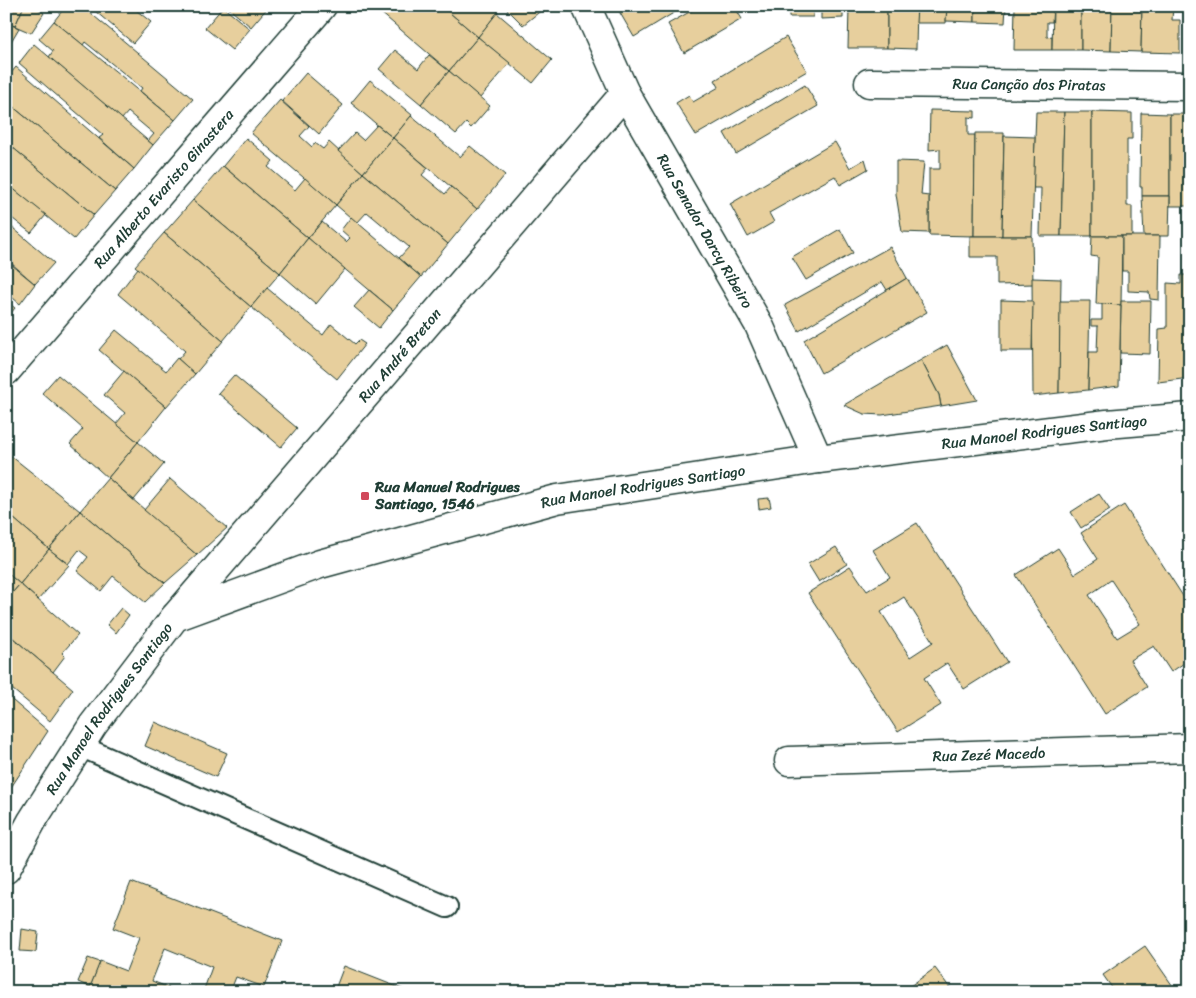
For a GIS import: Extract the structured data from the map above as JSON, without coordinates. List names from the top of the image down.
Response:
{
  "streets": {
    "street": [
      "Rua Canção dos Piratas",
      "Rua Alberto Evaristo Ginastera",
      "Rua Senador Darcy Ribeiro",
      "Rua André Breton",
      "Rua Manoel Rodrigues Santiago",
      "Rua Zezé Macedo"
    ]
  },
  "crossings": [
    ["Rua Senador Darcy Ribeiro", "Rua André Breton"],
    ["Rua Senador Darcy Ribeiro", "Rua Manoel Rodrigues Santiago"],
    ["Rua André Breton", "Rua Manoel Rodrigues Santiago"]
  ],
  "places": {
    "transit": ["Rua Manuel Rodrigues Santiago, 1546"]
  }
}
